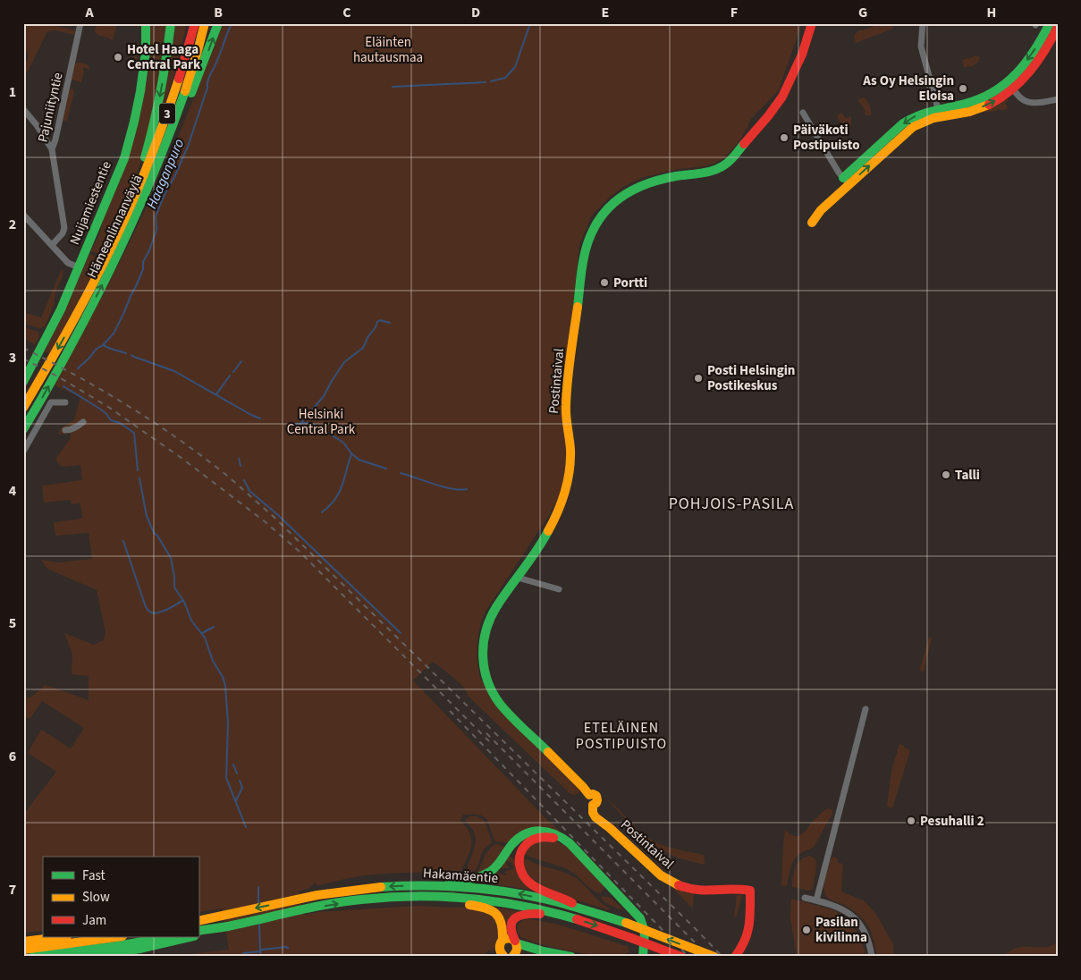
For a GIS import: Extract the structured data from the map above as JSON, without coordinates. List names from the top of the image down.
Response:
{
  "streets": {
    "main road": [
      "3",
      "Nuijamiestentie",
      "Hämeenlinnanväylä",
      "Postintaival",
      "Hakamäentie"
    ],
    "street": ["Pajuniityntie"]
  },
  "districts": ["POHJOIS-PASILA", "ETELÄINEN POSTIPUISTO"],
  "water": ["Haaganpuro"],
  "parks": ["Eläinten hautausmaa", "Helsinki Central Park"],
  "places": [
    "Hotel Haaga Central Park",
    "As Oy Helsingin Eloisa",
    "Päiväkoti Postipuisto",
    "Portti",
    "Posti Helsingin Postikeskus",
    "Talli",
    "Pesuhalli 2",
    "Pasilan kivilinna"
  ],
  "legend": ["Fast", "Slow", "Jam"],
  "grid": {
    "columns": [
      "A",
      "B",
      "C",
      "D",
      "E",
      "F",
      "G",
      "H"
    ],
    "rows": [
      "1",
      "2",
      "3",
      "4",
      "5",
      "6",
      "7"
    ]
  }
}
